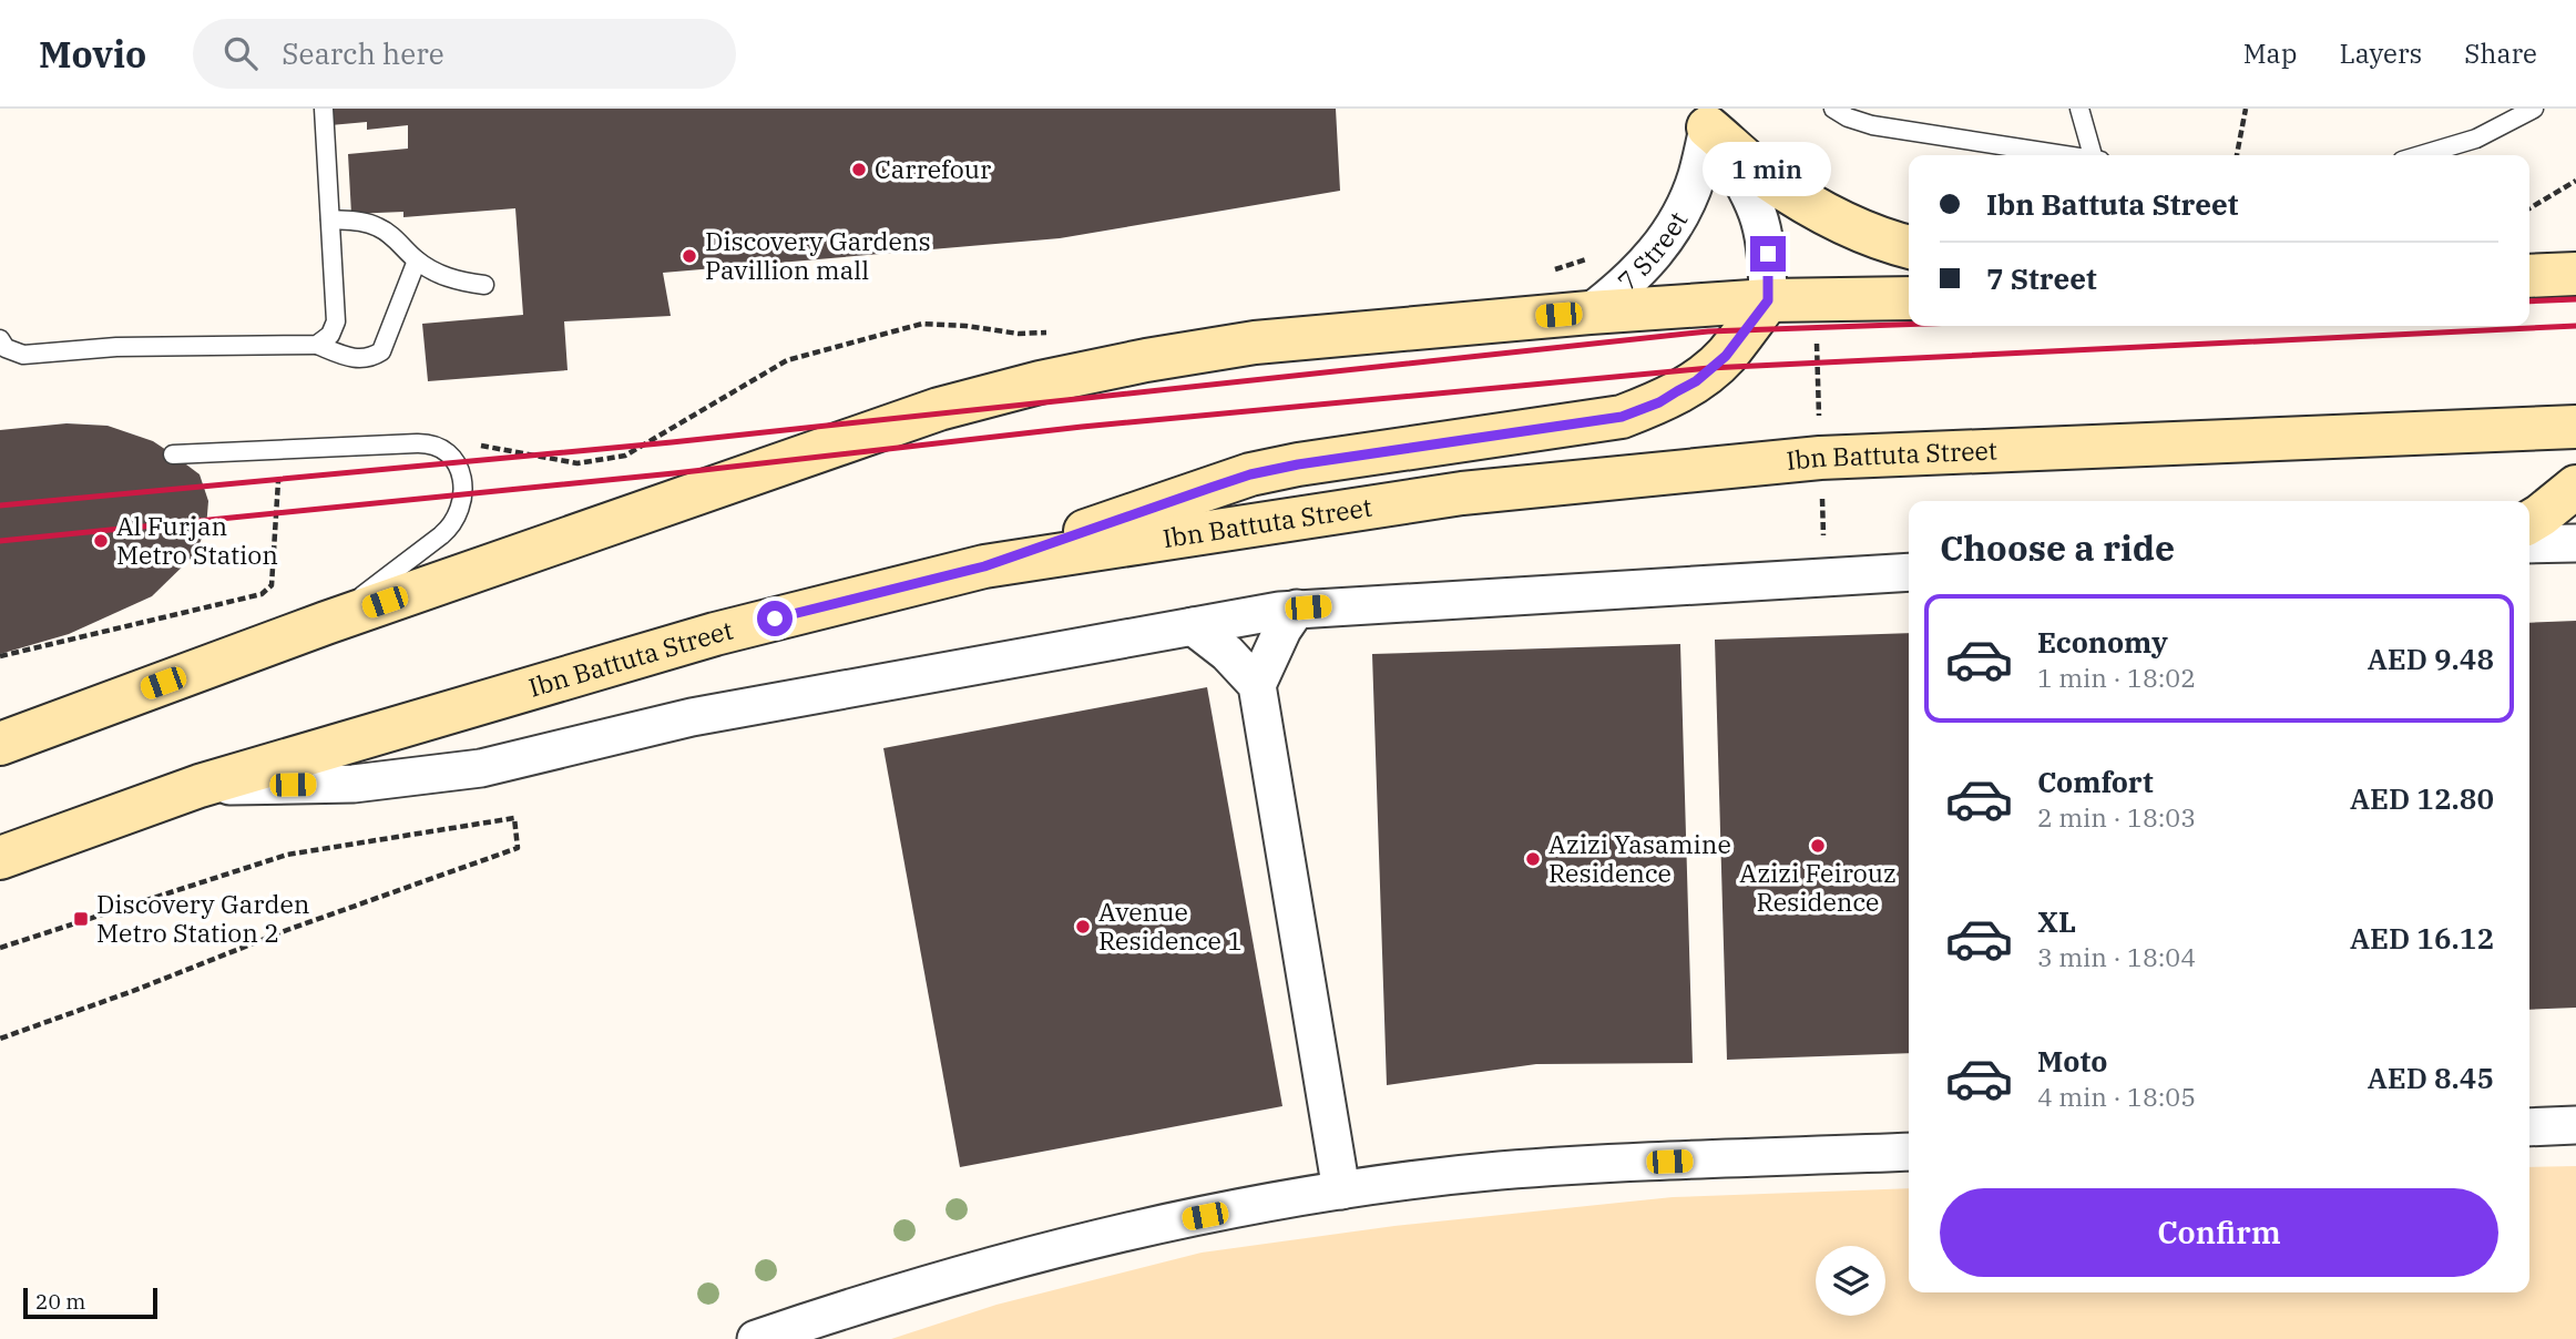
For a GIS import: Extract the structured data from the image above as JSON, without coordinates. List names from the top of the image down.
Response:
{
  "streets": {
    "main road": ["Ibn Battuta Street"],
    "street": ["7 Street"]
  },
  "places": {
    "other": [
      "Carrefour",
      "Discovery Gardens Pavillion mall",
      "Al Furjan Metro Station",
      "Azizi Feirouz Residence",
      "Azizi Yasamine Residence",
      "Avenue Residence 1"
    ],
    "transit": ["Discovery Garden Metro Station 2"]
  },
  "scale_bar": "20 m",
  "page": {
    "header": "Movio",
    "search": "Search here",
    "nav": ["Map", "Layers", "Share"],
    "bubble": "1 min",
    "banner": ["Ibn Battuta Street", "7 Street"],
    "heading": "Choose a ride",
    "list": [
      {
        "name": "Economy",
        "note": "1 min · 18:02",
        "value": "AED 9.48"
      },
      {
        "name": "Comfort",
        "note": "2 min · 18:03",
        "value": "AED 12.80"
      },
      {
        "name": "XL",
        "note": "3 min · 18:04",
        "value": "AED 16.12"
      },
      {
        "name": "Moto",
        "note": "4 min · 18:05",
        "value": "AED 8.45"
      }
    ],
    "buttons": "Confirm",
    "scale": "20 m"
  }
}
